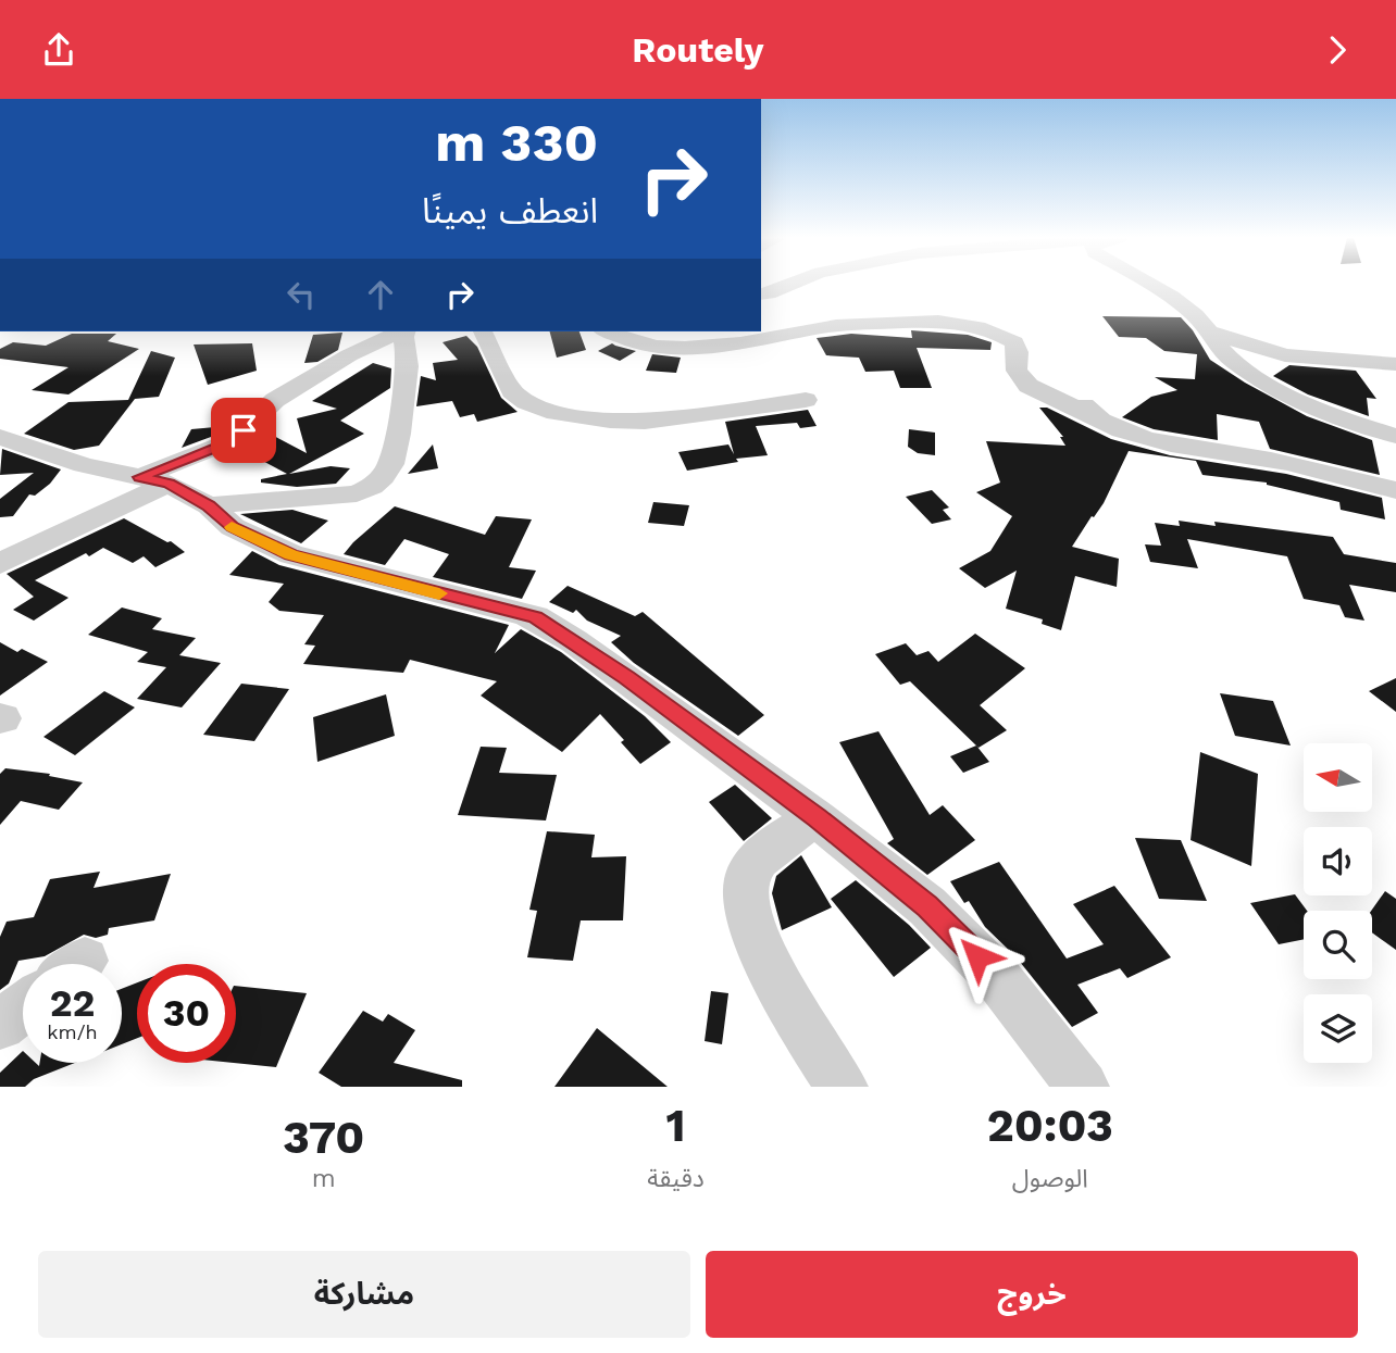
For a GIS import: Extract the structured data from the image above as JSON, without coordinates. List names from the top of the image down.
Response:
{
  "north": "left",
  "page": {
    "header": "Routely",
    "turn": ["330 m", "انعطف يمينًا"],
    "speed": "22 km/h",
    "limit": "30",
    "eta": [
      "20:03",
      "الوصول",
      "1",
      "دقيقة",
      "370",
      "m"
    ],
    "buttons": ["خروج", "مشاركة"]
  }
}
